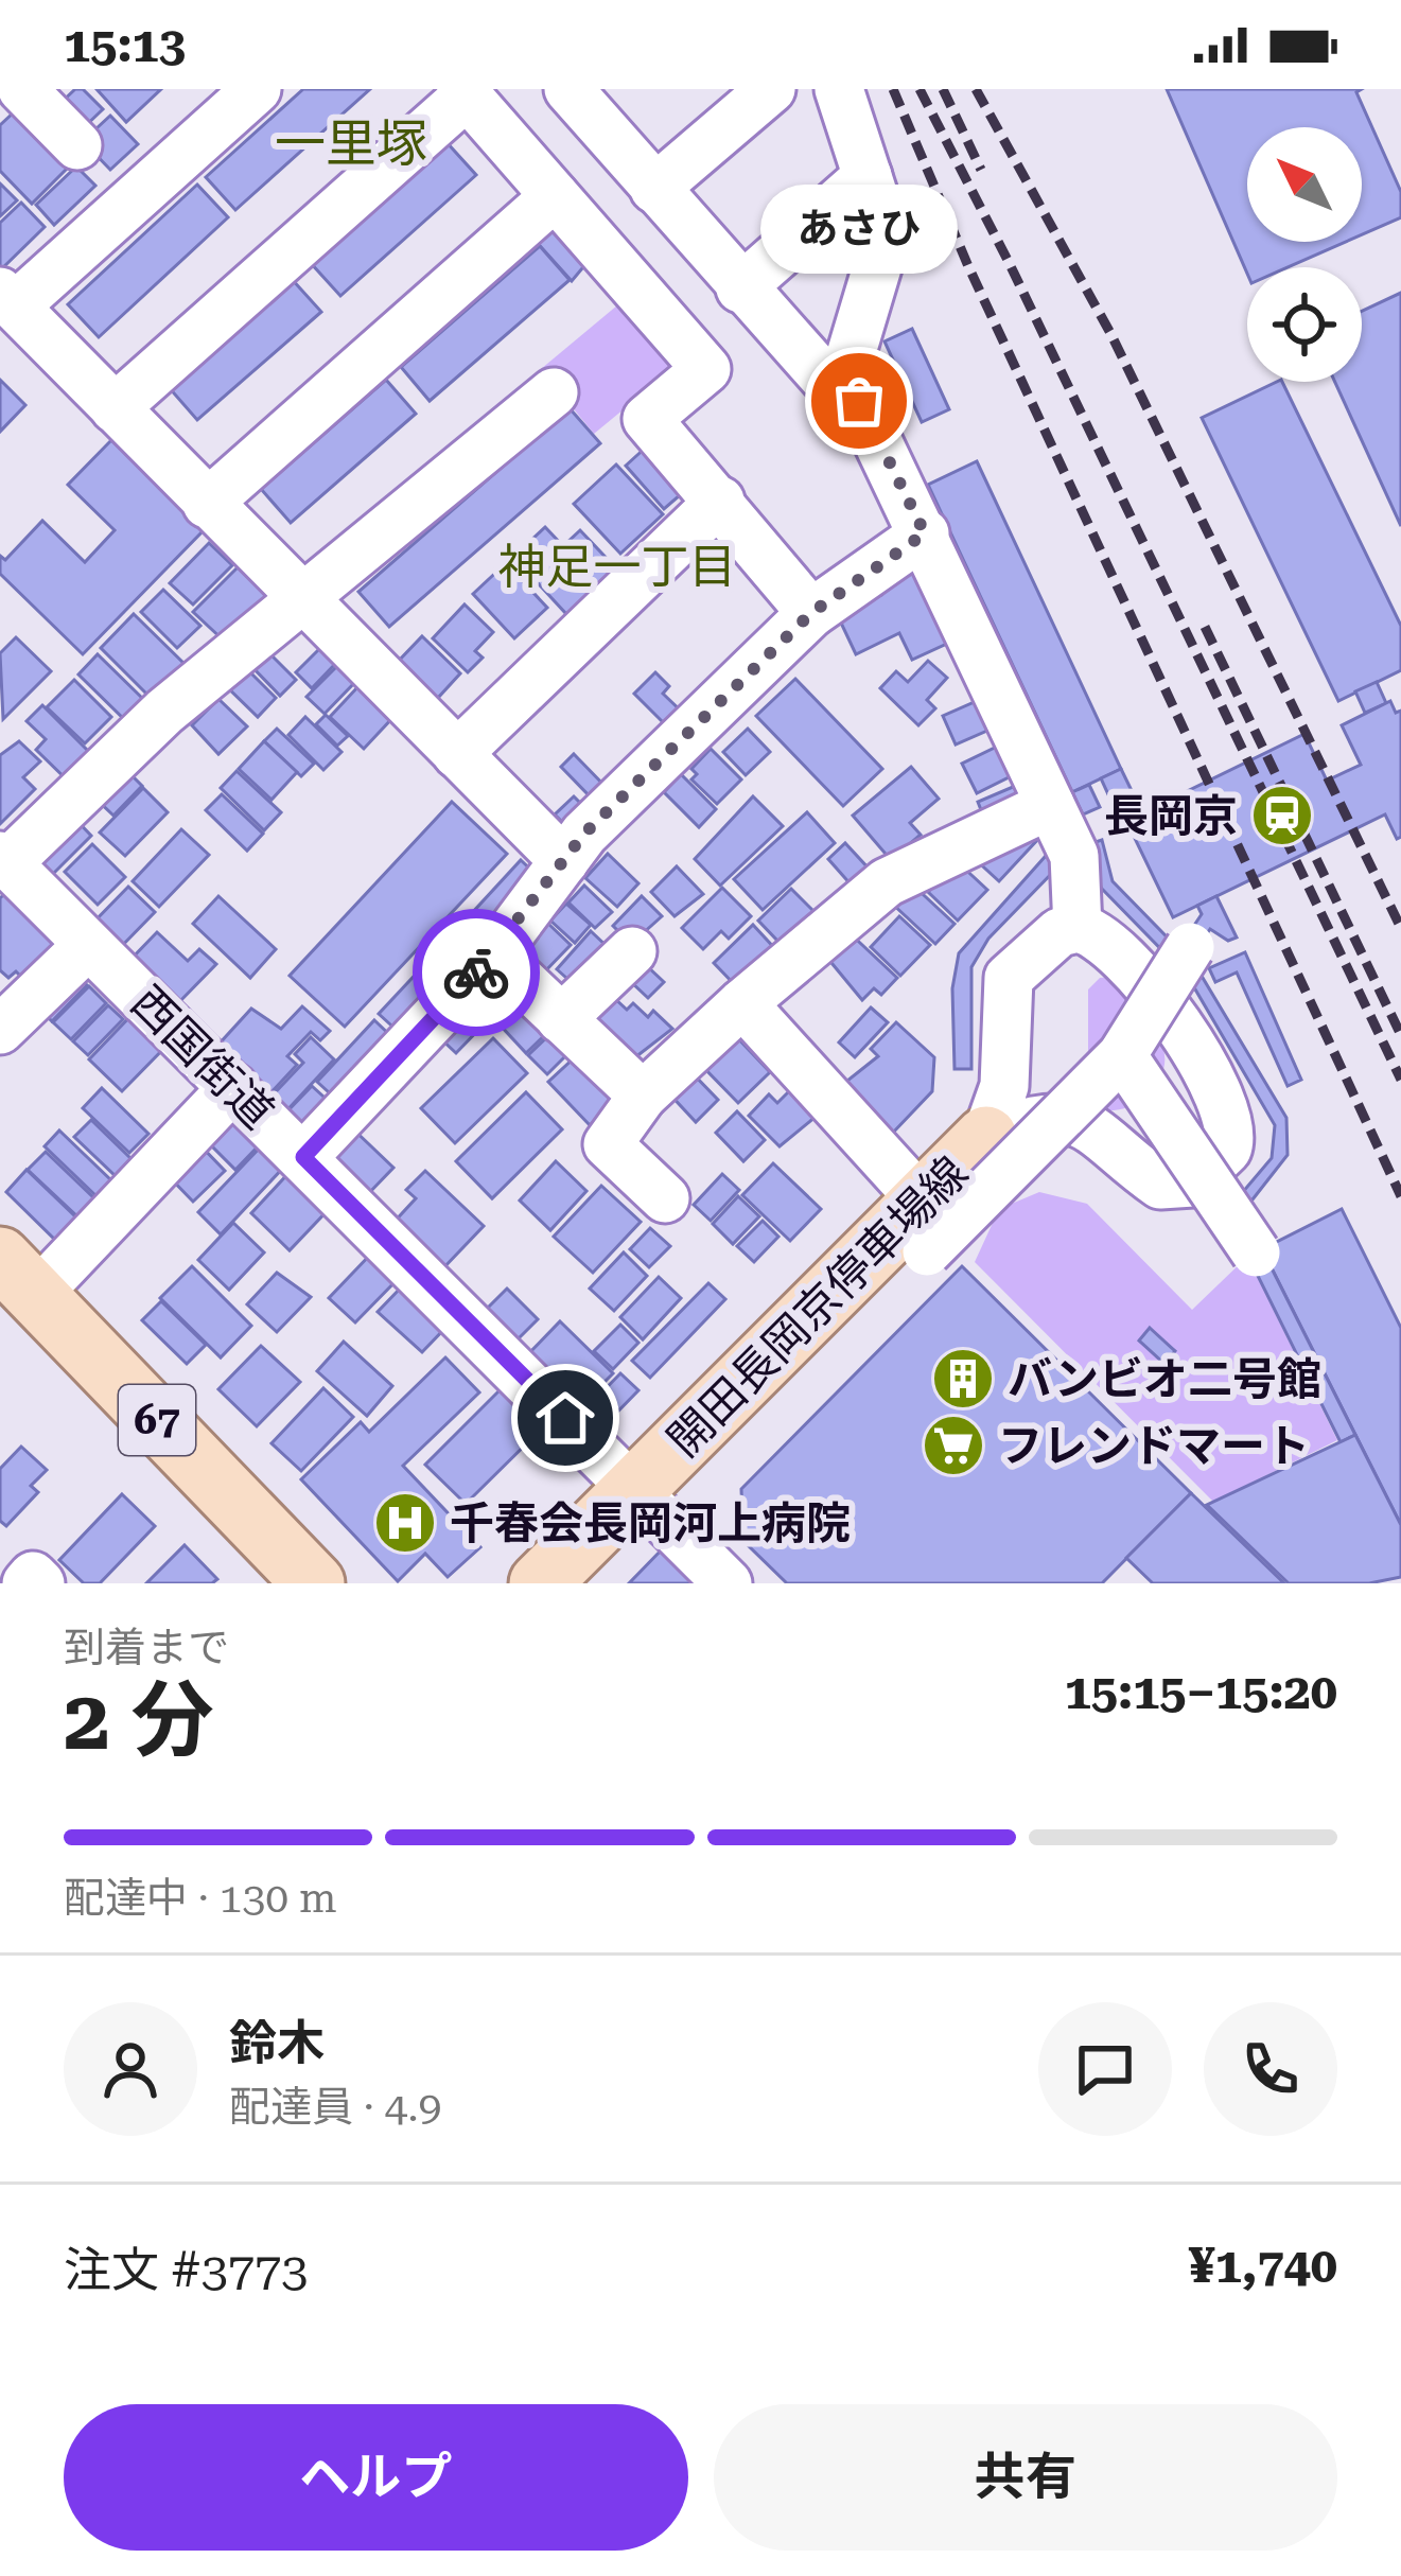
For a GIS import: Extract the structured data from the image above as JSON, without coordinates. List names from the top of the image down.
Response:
{
  "streets": {
    "main road": ["開田長岡京停車場線", "67"],
    "street": ["西国街道"]
  },
  "crossings": [
    ["西国街道", "開田長岡京停車場線"]
  ],
  "districts": ["一里塚", "神足一丁目"],
  "places": {
    "other": ["あさひ"],
    "station": ["長岡京"],
    "building": ["バンビオ二号館"],
    "supermarket": ["フレンドマート"],
    "hospital": ["千春会長岡河上病院"]
  },
  "north": "top left",
  "page": {
    "status": "15:13",
    "bubble": "あさひ",
    "heading": ["2 分", "到着まで", "15:15–15:20"],
    "panel": [
      "鈴木",
      "配達員 · 4.9",
      "注文 #3773",
      "¥1,740"
    ],
    "bar": "配達中 · 130 m",
    "buttons": ["ヘルプ", "共有"]
  }
}
